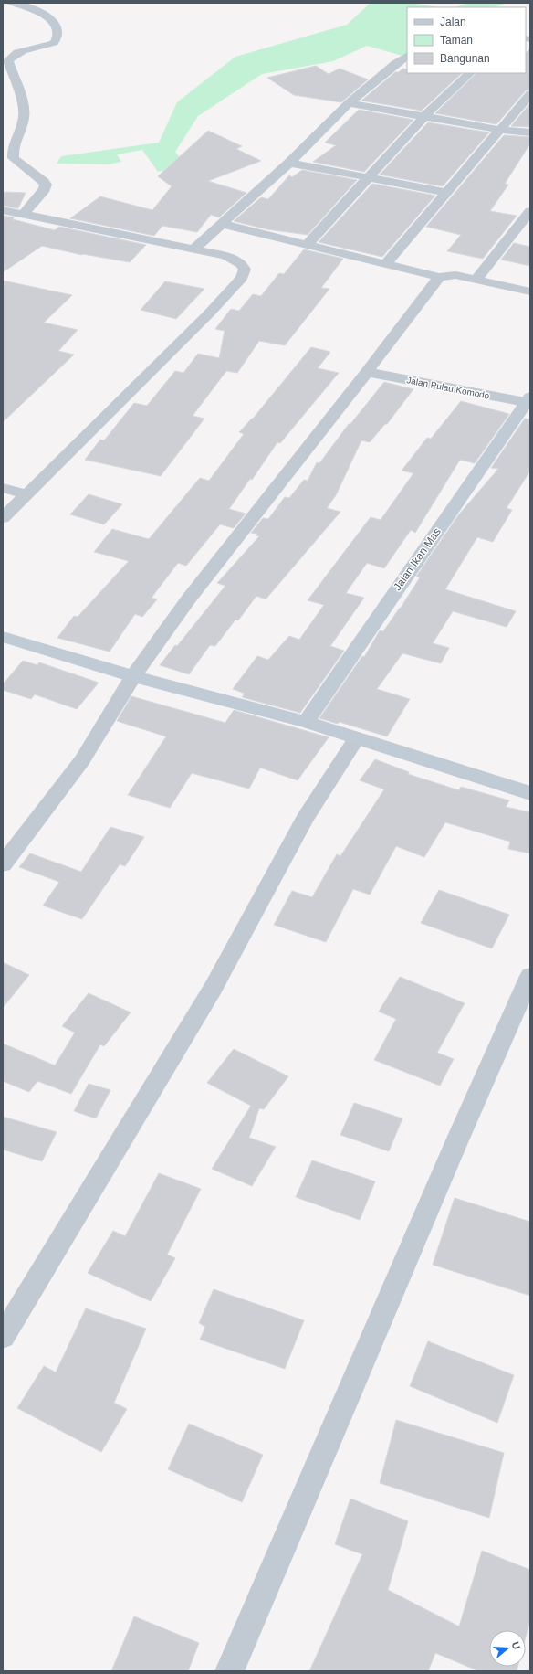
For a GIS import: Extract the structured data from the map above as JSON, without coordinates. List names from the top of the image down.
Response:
{
  "streets": {
    "street": ["Jalan Pulau Komodo", "Jalan Ikan Mas"]
  },
  "crossings": [
    ["Jalan Pulau Komodo", "Jalan Ikan Mas"]
  ],
  "legend": ["Jalan", "Taman", "Bangunan"],
  "north": "right"
}
